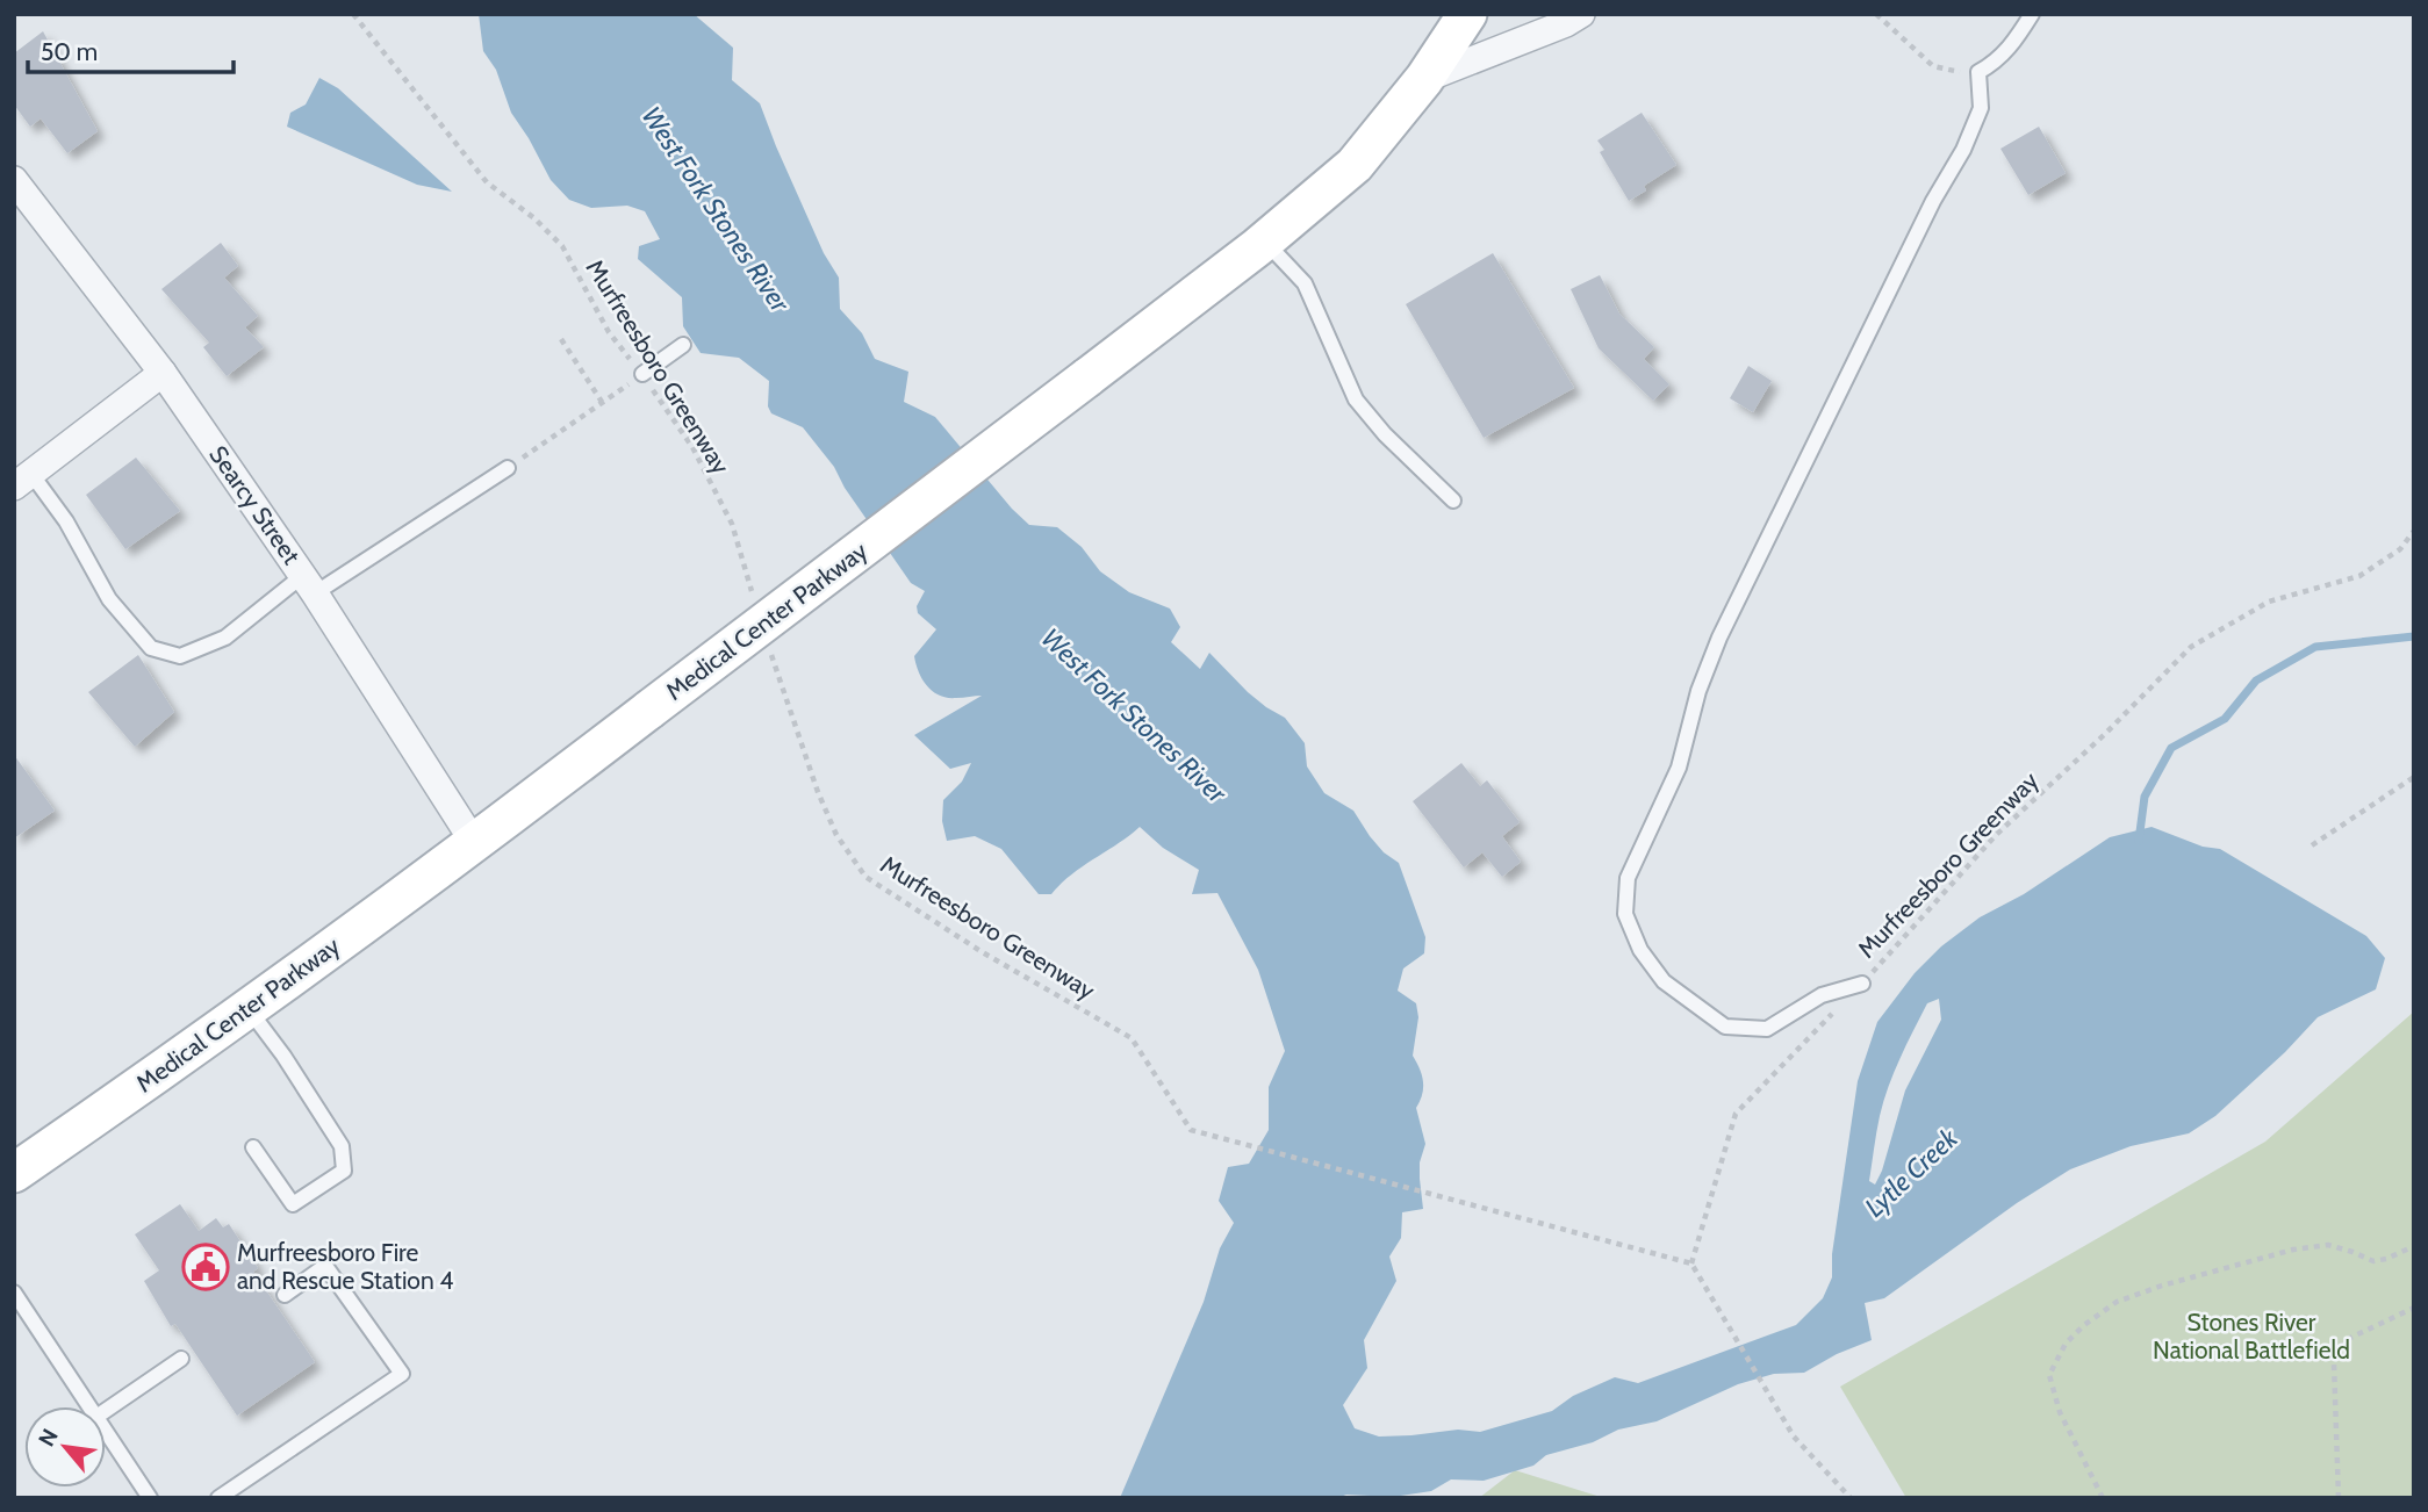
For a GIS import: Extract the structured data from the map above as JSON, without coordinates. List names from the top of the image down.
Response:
{
  "streets": {
    "main road": ["Medical Center Parkway"],
    "street": ["Searcy Street"],
    "path": ["Murfreesboro Greenway"]
  },
  "crossings": [
    ["Searcy Street", "Medical Center Parkway"]
  ],
  "water": ["West Fork Stones River", "Lytle Creek"],
  "parks": ["Stones River National Battlefield"],
  "places": {
    "public building": ["Murfreesboro Fire and Rescue Station 4"]
  },
  "scale_bar": "50 m",
  "north": "top left"
}
